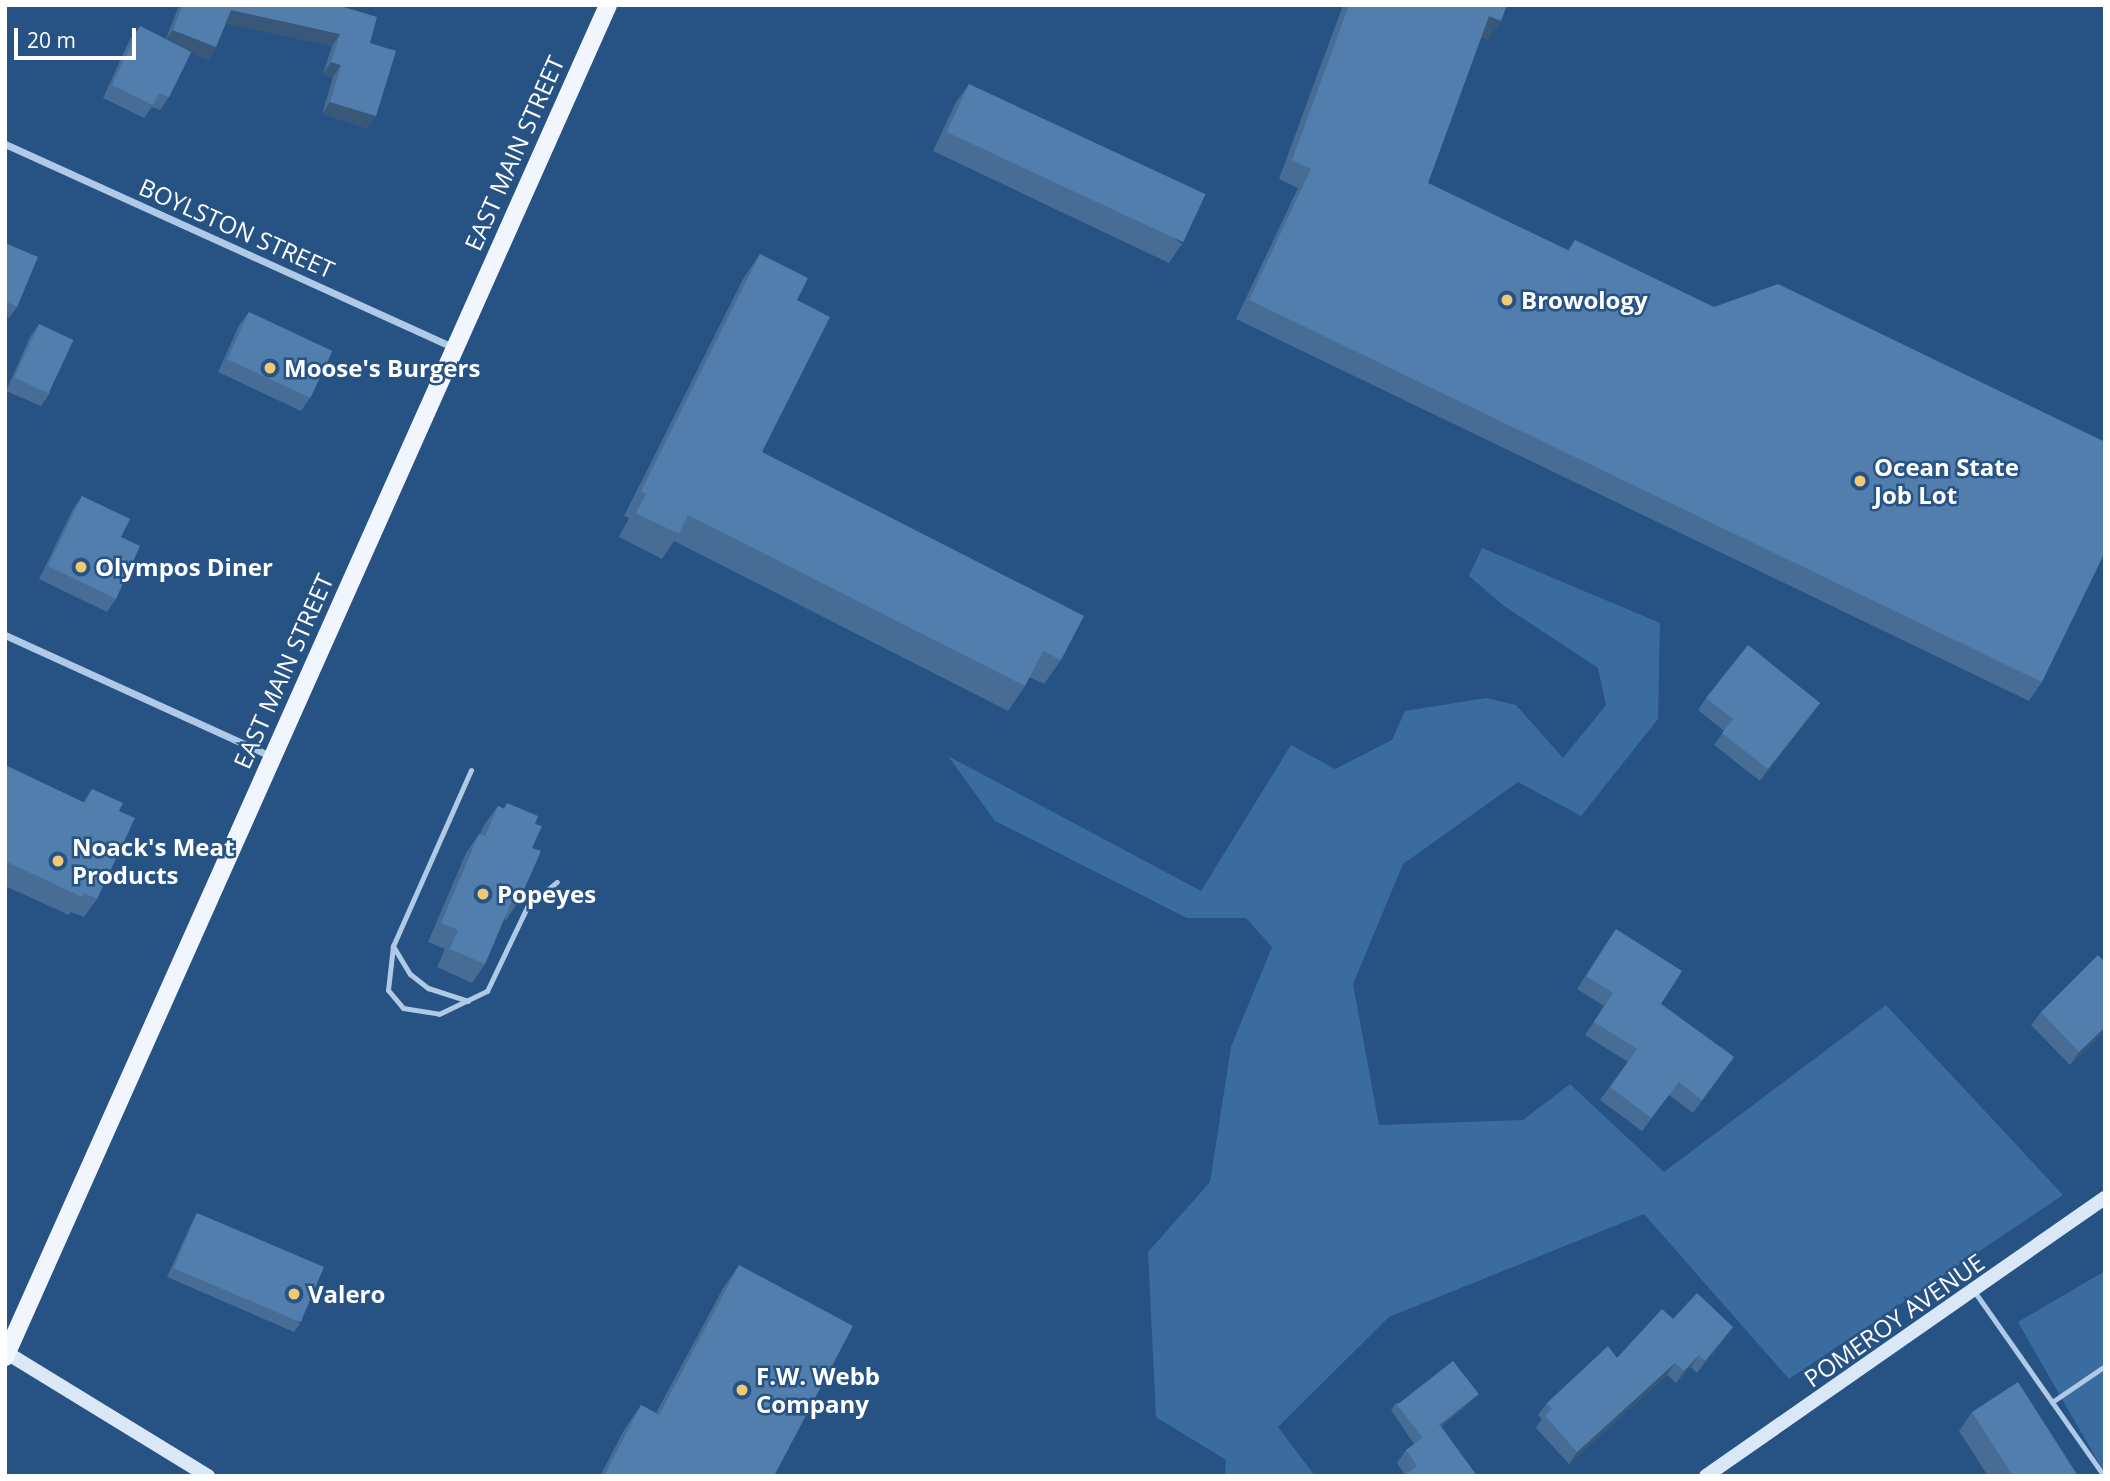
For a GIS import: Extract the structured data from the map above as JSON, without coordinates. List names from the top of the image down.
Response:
{
  "streets": {
    "main road": ["EAST MAIN STREET", "POMEROY AVENUE"],
    "street": ["BOYLSTON STREET"]
  },
  "crossings": [
    ["EAST MAIN STREET", "BOYLSTON STREET"]
  ],
  "places": [
    "Browology",
    "Moose's Burgers",
    "Ocean State Job Lot",
    "Olympos Diner",
    "Noack's Meat Products",
    "Popeyes",
    "Valero",
    "F.W. Webb Company"
  ],
  "scale_bar": "20 m"
}
